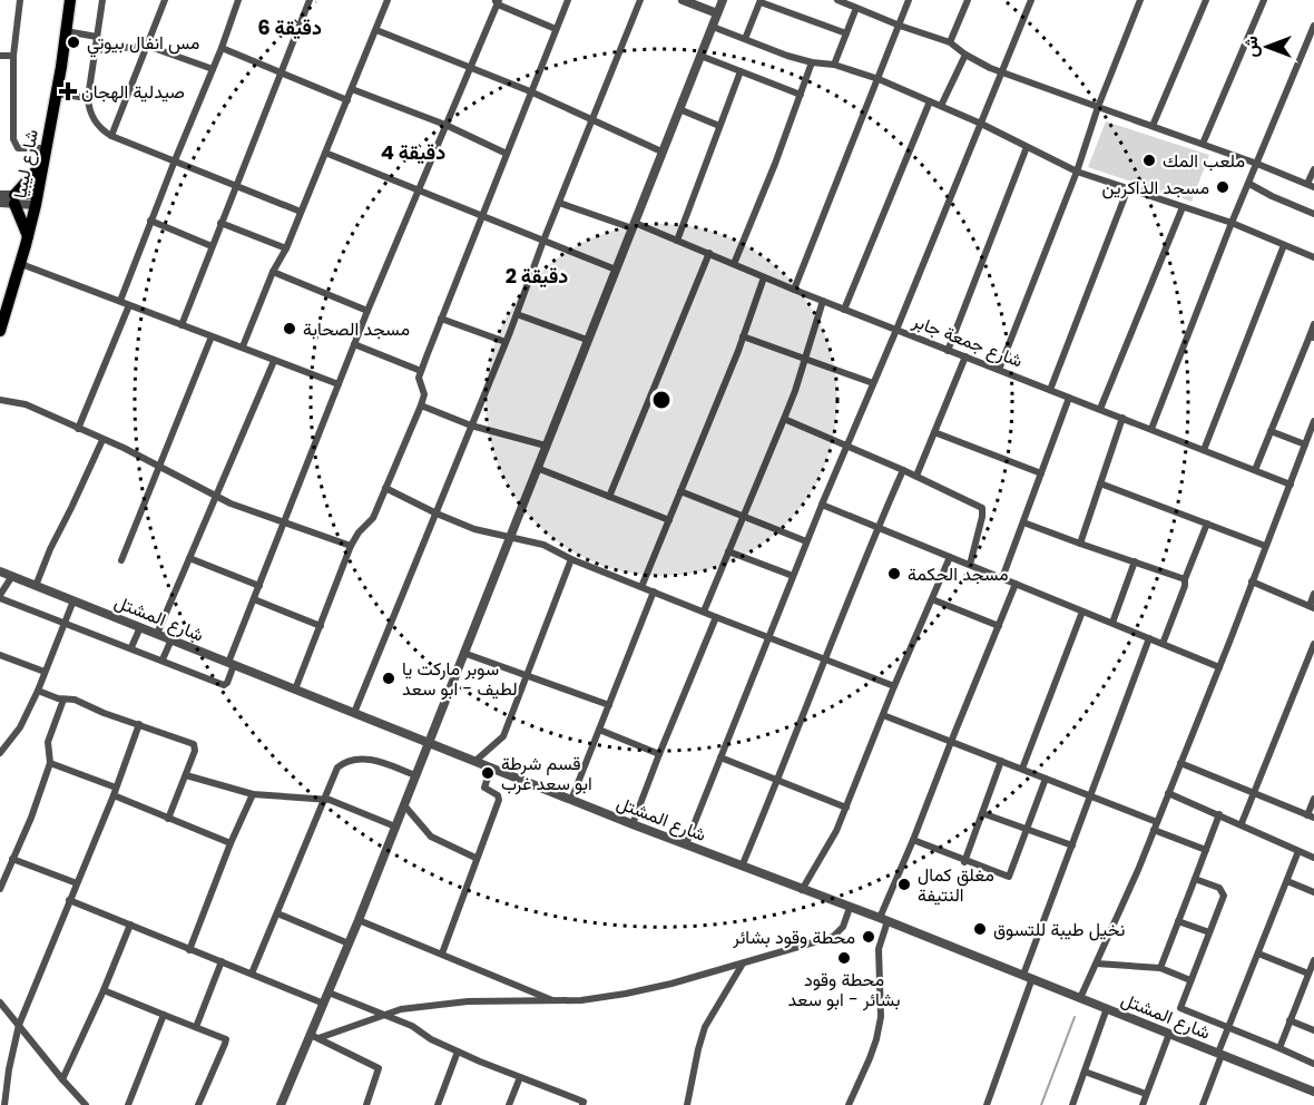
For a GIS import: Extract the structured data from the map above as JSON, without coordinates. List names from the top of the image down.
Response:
{
  "streets": {
    "highway": ["شارع ليبيا"],
    "street": ["شارع جمعة جابر", "شارع المشتل"]
  },
  "places": {
    "other": [
      "مس انفال بيوتي",
      "ملعب المك",
      "مسجد الذاكرين",
      "مسجد الصحابة",
      "مسجد الحكمة",
      "سوبر ماركت يا لطيف - ابو سعد",
      "قسم شرطة ابو سعد غرب",
      "مغلق كمال النتيفة",
      "نخيل طيبة للتسوق",
      "محطة وقود بشائر",
      "محطة وقود بشائر - ابو سعد"
    ],
    "health": ["صيدلية الهجان"]
  },
  "north": "left",
  "rings": ["6 دقيقة", "4 دقيقة", "2 دقيقة"]
}
